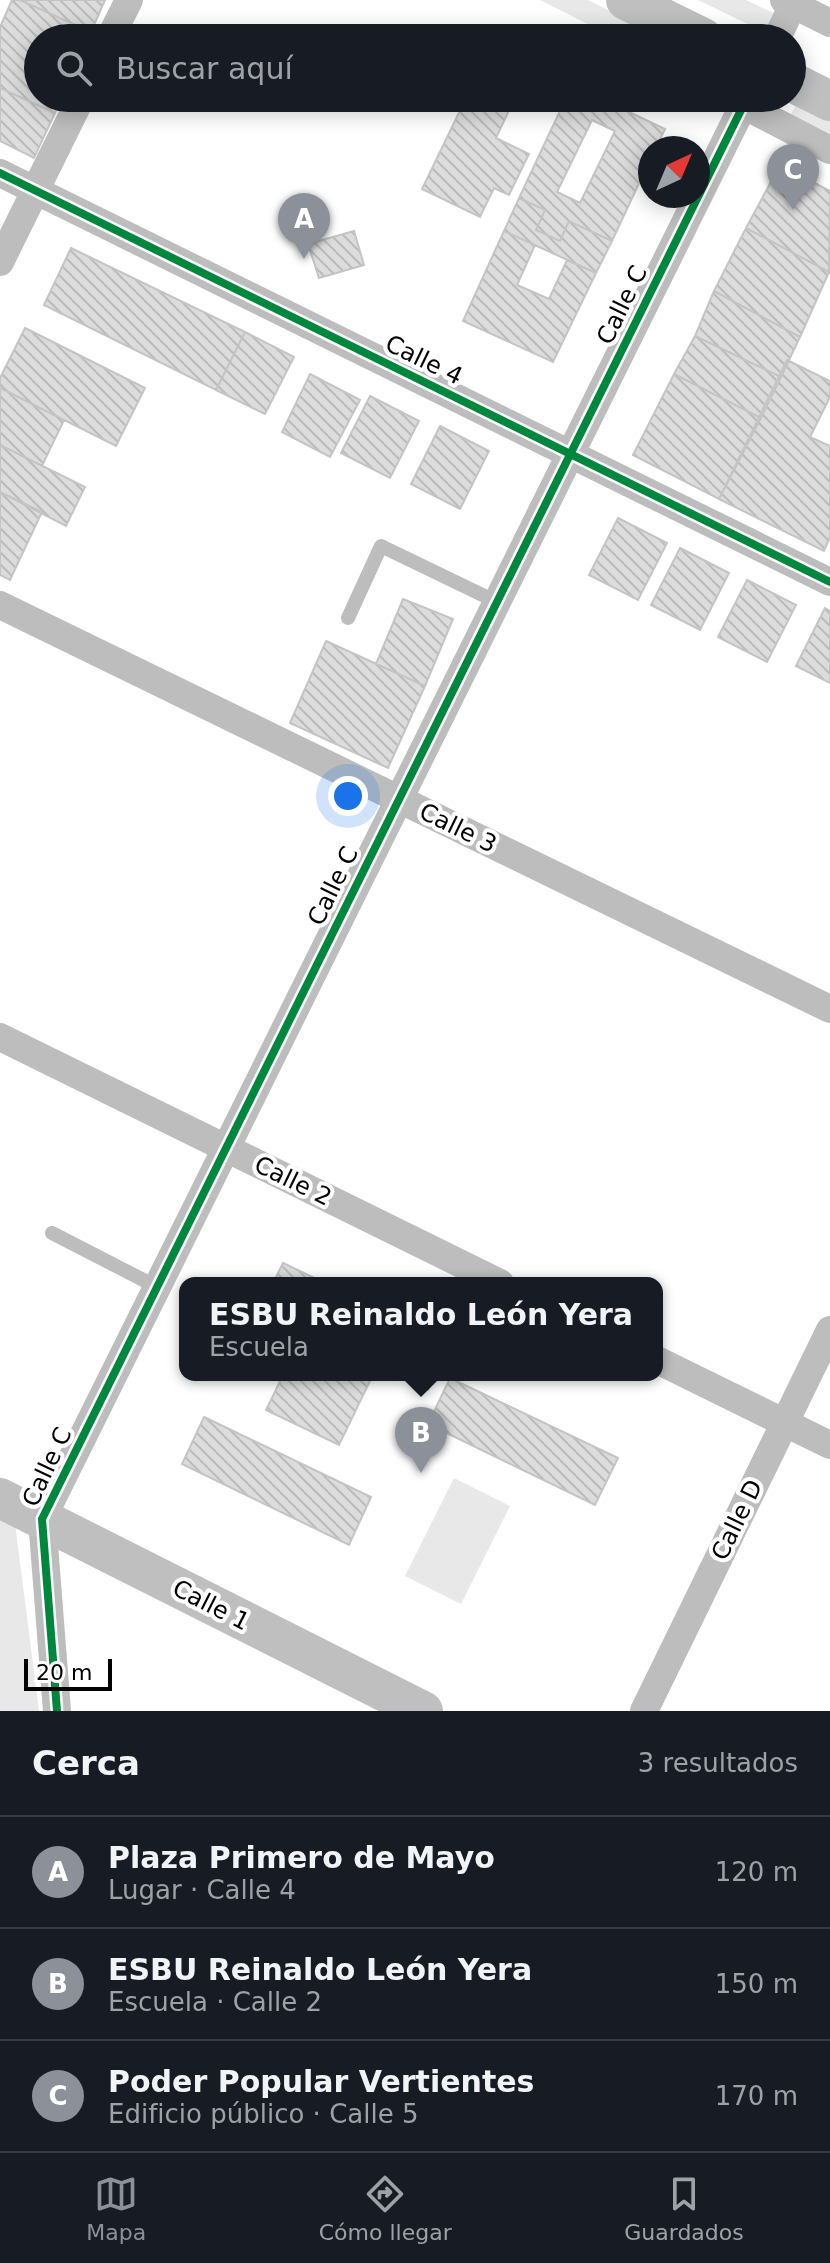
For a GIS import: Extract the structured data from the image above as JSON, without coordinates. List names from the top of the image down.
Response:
{
  "streets": {
    "street": [
      "Calle C",
      "Calle 4",
      "Calle 3",
      "Calle 2",
      "Calle D",
      "Calle 1"
    ]
  },
  "crossings": [
    ["Calle C", "Calle 4"],
    ["Calle C", "Calle 3"],
    ["Calle C", "Calle 2"],
    ["Calle C", "Calle 1"]
  ],
  "scale_bar": "20 m",
  "north": "top right",
  "page": {
    "search": "Buscar aquí",
    "pins": ["C", "A", "B"],
    "popup": ["ESBU Reinaldo León Yera", "Escuela"],
    "scale": "20 m",
    "heading": ["Cerca", "3 resultados"],
    "list": [
      {
        "mark": "A",
        "name": "Plaza Primero de Mayo",
        "note": "Lugar · Calle 4",
        "value": "120 m"
      },
      {
        "mark": "B",
        "name": "ESBU Reinaldo León Yera",
        "note": "Escuela · Calle 2",
        "value": "150 m"
      },
      {
        "mark": "C",
        "name": "Poder Popular Vertientes",
        "note": "Edificio público · Calle 5",
        "value": "170 m"
      }
    ],
    "nav": ["Mapa", "Cómo llegar", "Guardados"]
  }
}
